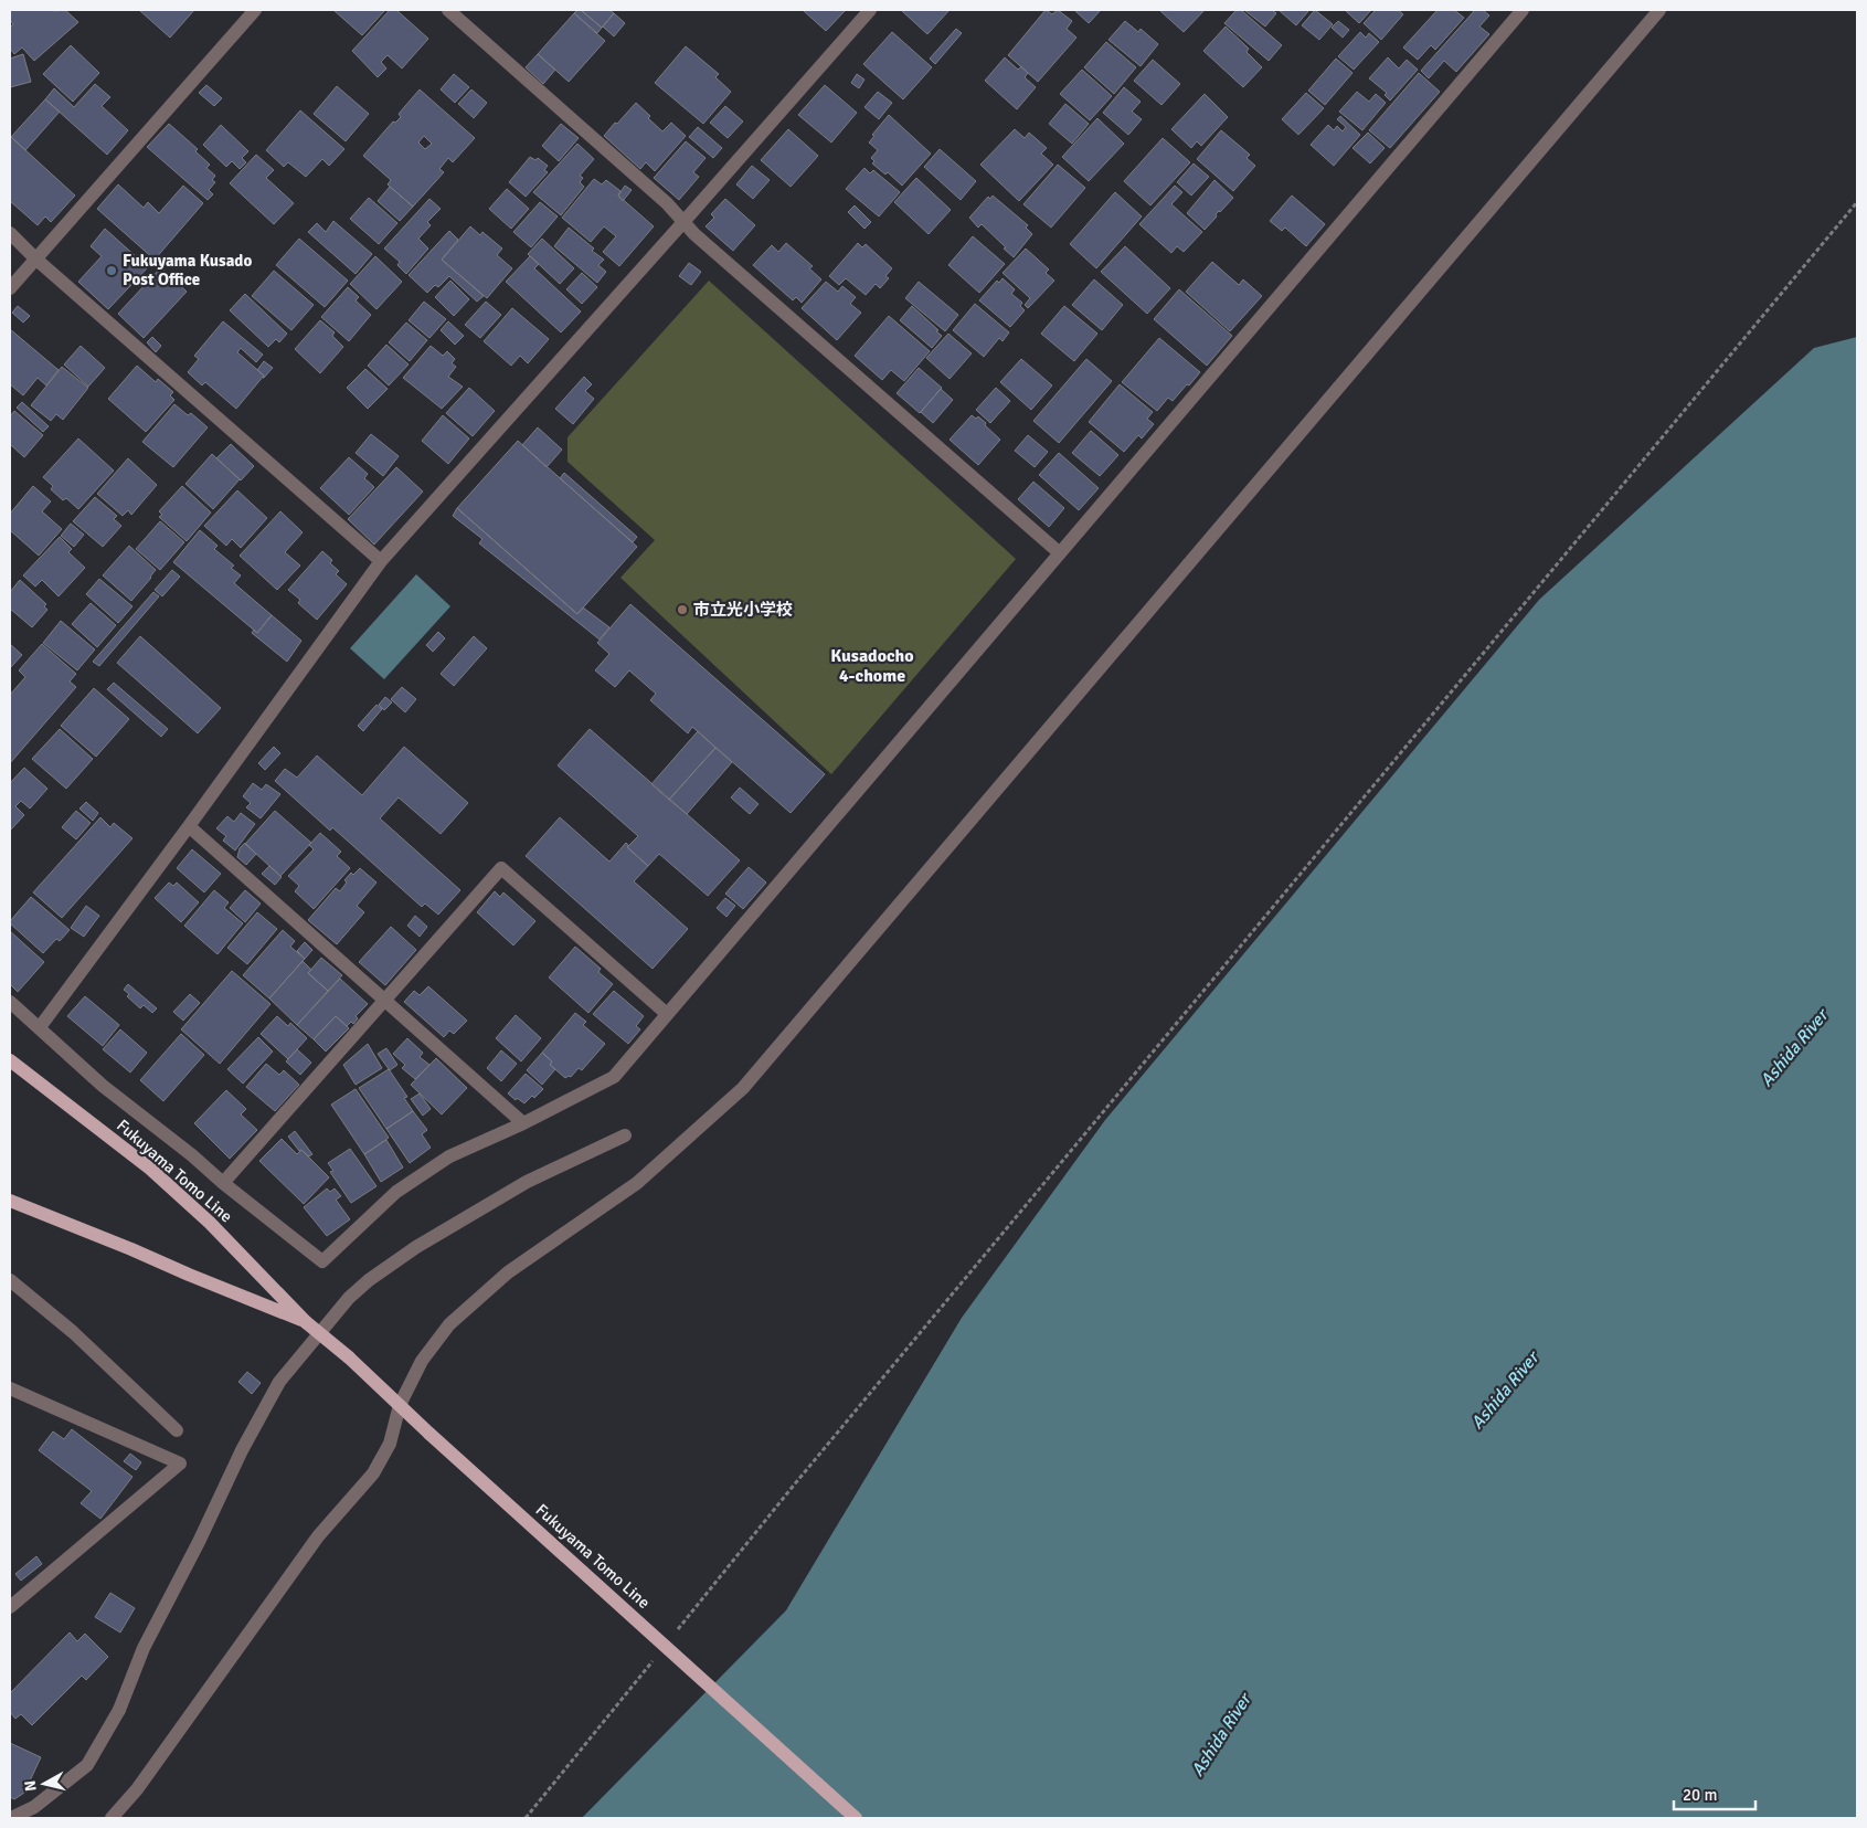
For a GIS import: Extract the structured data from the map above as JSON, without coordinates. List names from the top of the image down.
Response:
{
  "streets": {
    "main road": ["Fukuyama Tomo Line"]
  },
  "districts": ["Kusadocho 4-chome"],
  "water": ["Ashida River"],
  "places": ["Fukuyama Kusado Post Office", "市立光小学校"],
  "scale_bar": "20 m",
  "north": "left"
}
